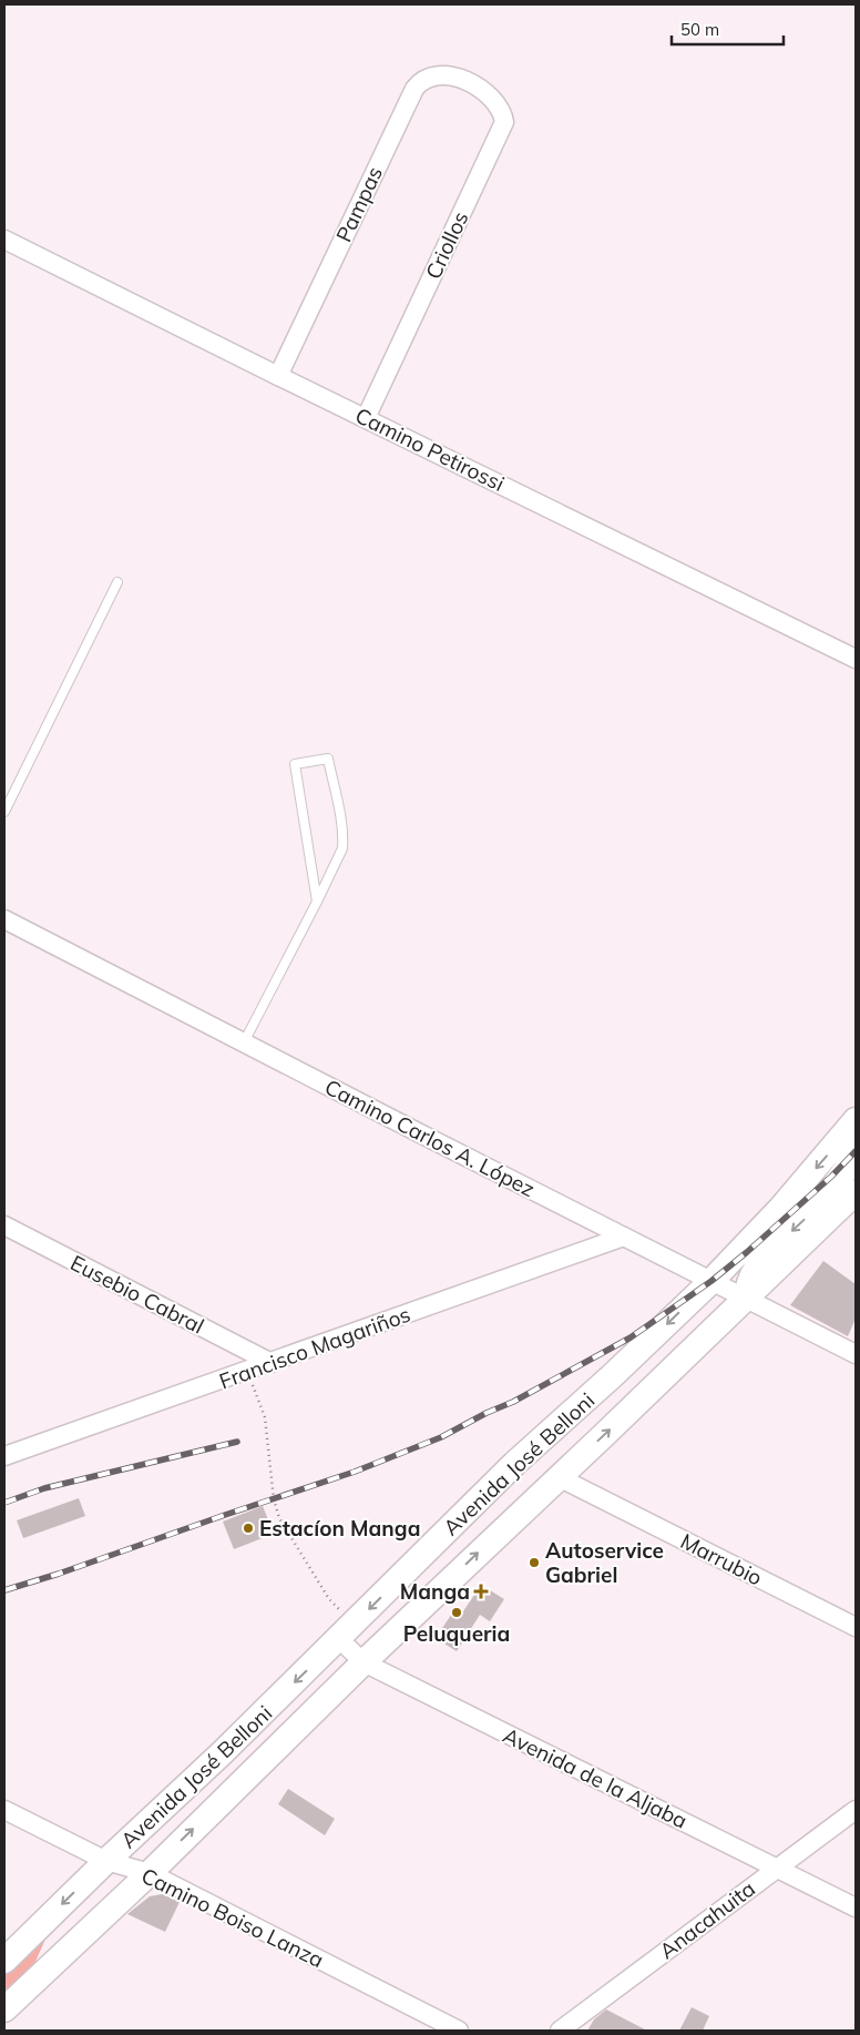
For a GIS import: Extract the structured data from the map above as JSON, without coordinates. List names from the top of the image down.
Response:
{
  "streets": {
    "main road": ["Avenida José Belloni"],
    "street": [
      "Pampas",
      "Criollos",
      "Camino Petirossi",
      "Camino Carlos A. López",
      "Eusebio Cabral",
      "Francisco Magariños",
      "Marrubio",
      "Avenida de la Aljaba",
      "Camino Boiso Lanza",
      "Anacahuita"
    ]
  },
  "crossings": [
    ["Pampas", "Criollos"],
    ["Pampas", "Camino Petirossi"],
    ["Criollos", "Camino Petirossi"],
    ["Camino Carlos A. López", "Francisco Magariños"],
    ["Camino Carlos A. López", "Avenida José Belloni"],
    ["Eusebio Cabral", "Francisco Magariños"],
    ["Avenida José Belloni", "Marrubio"],
    ["Avenida José Belloni", "Avenida de la Aljaba"],
    ["Avenida José Belloni", "Camino Boiso Lanza"],
    ["Avenida de la Aljaba", "Anacahuita"]
  ],
  "places": {
    "other": ["Estacíon Manga", "Autoservice Gabriel", "Peluqueria"],
    "health": ["Manga"]
  },
  "scale_bar": "50 m"
}
